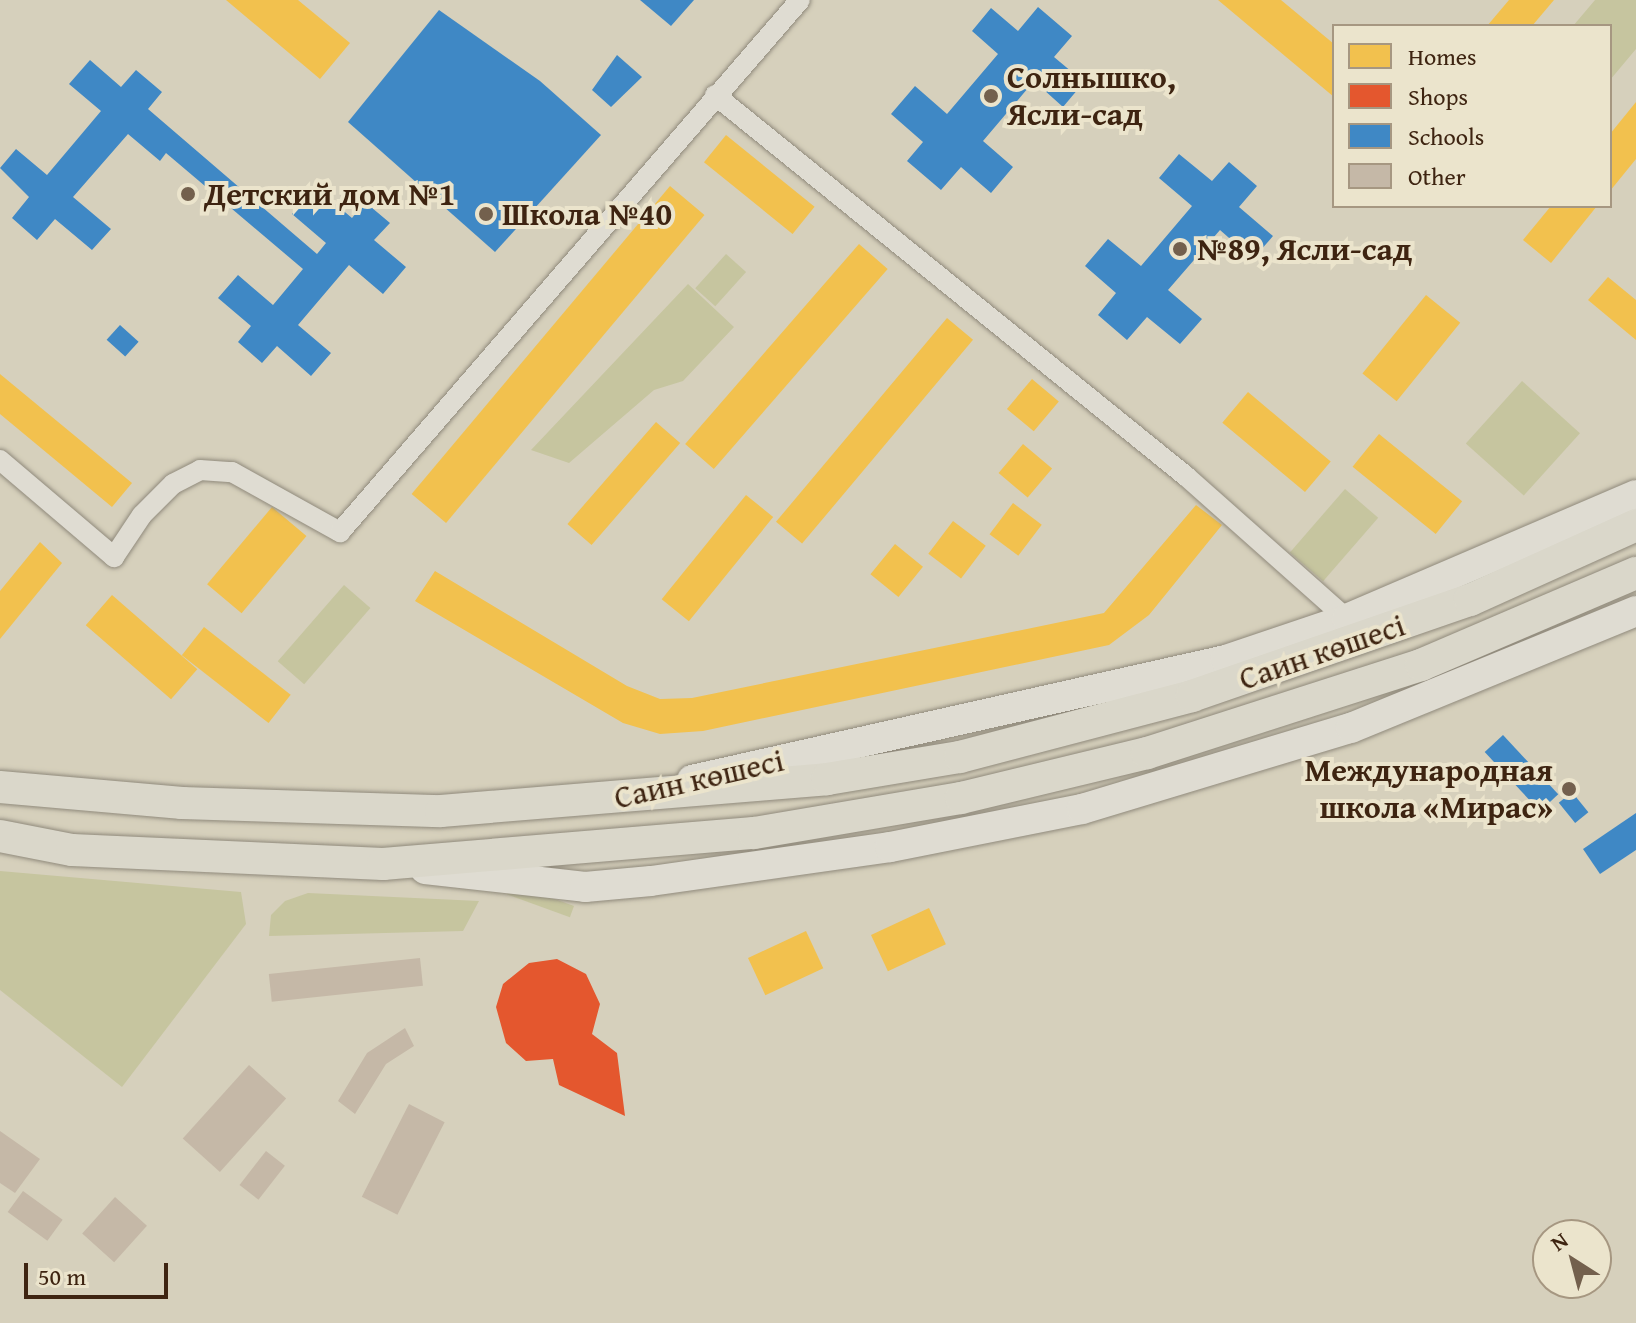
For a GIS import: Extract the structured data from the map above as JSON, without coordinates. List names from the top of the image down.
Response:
{
  "streets": {
    "main road": ["Саин көшесі"]
  },
  "places": [
    "Солнышко, Ясли-сад",
    "Детский дом №1",
    "Школа №40",
    "№89, Ясли-сад",
    "Международная школа «Мирас»"
  ],
  "legend": [
    "Homes",
    "Shops",
    "Schools",
    "Other"
  ],
  "scale_bar": "50 m",
  "north": "top left"
}
